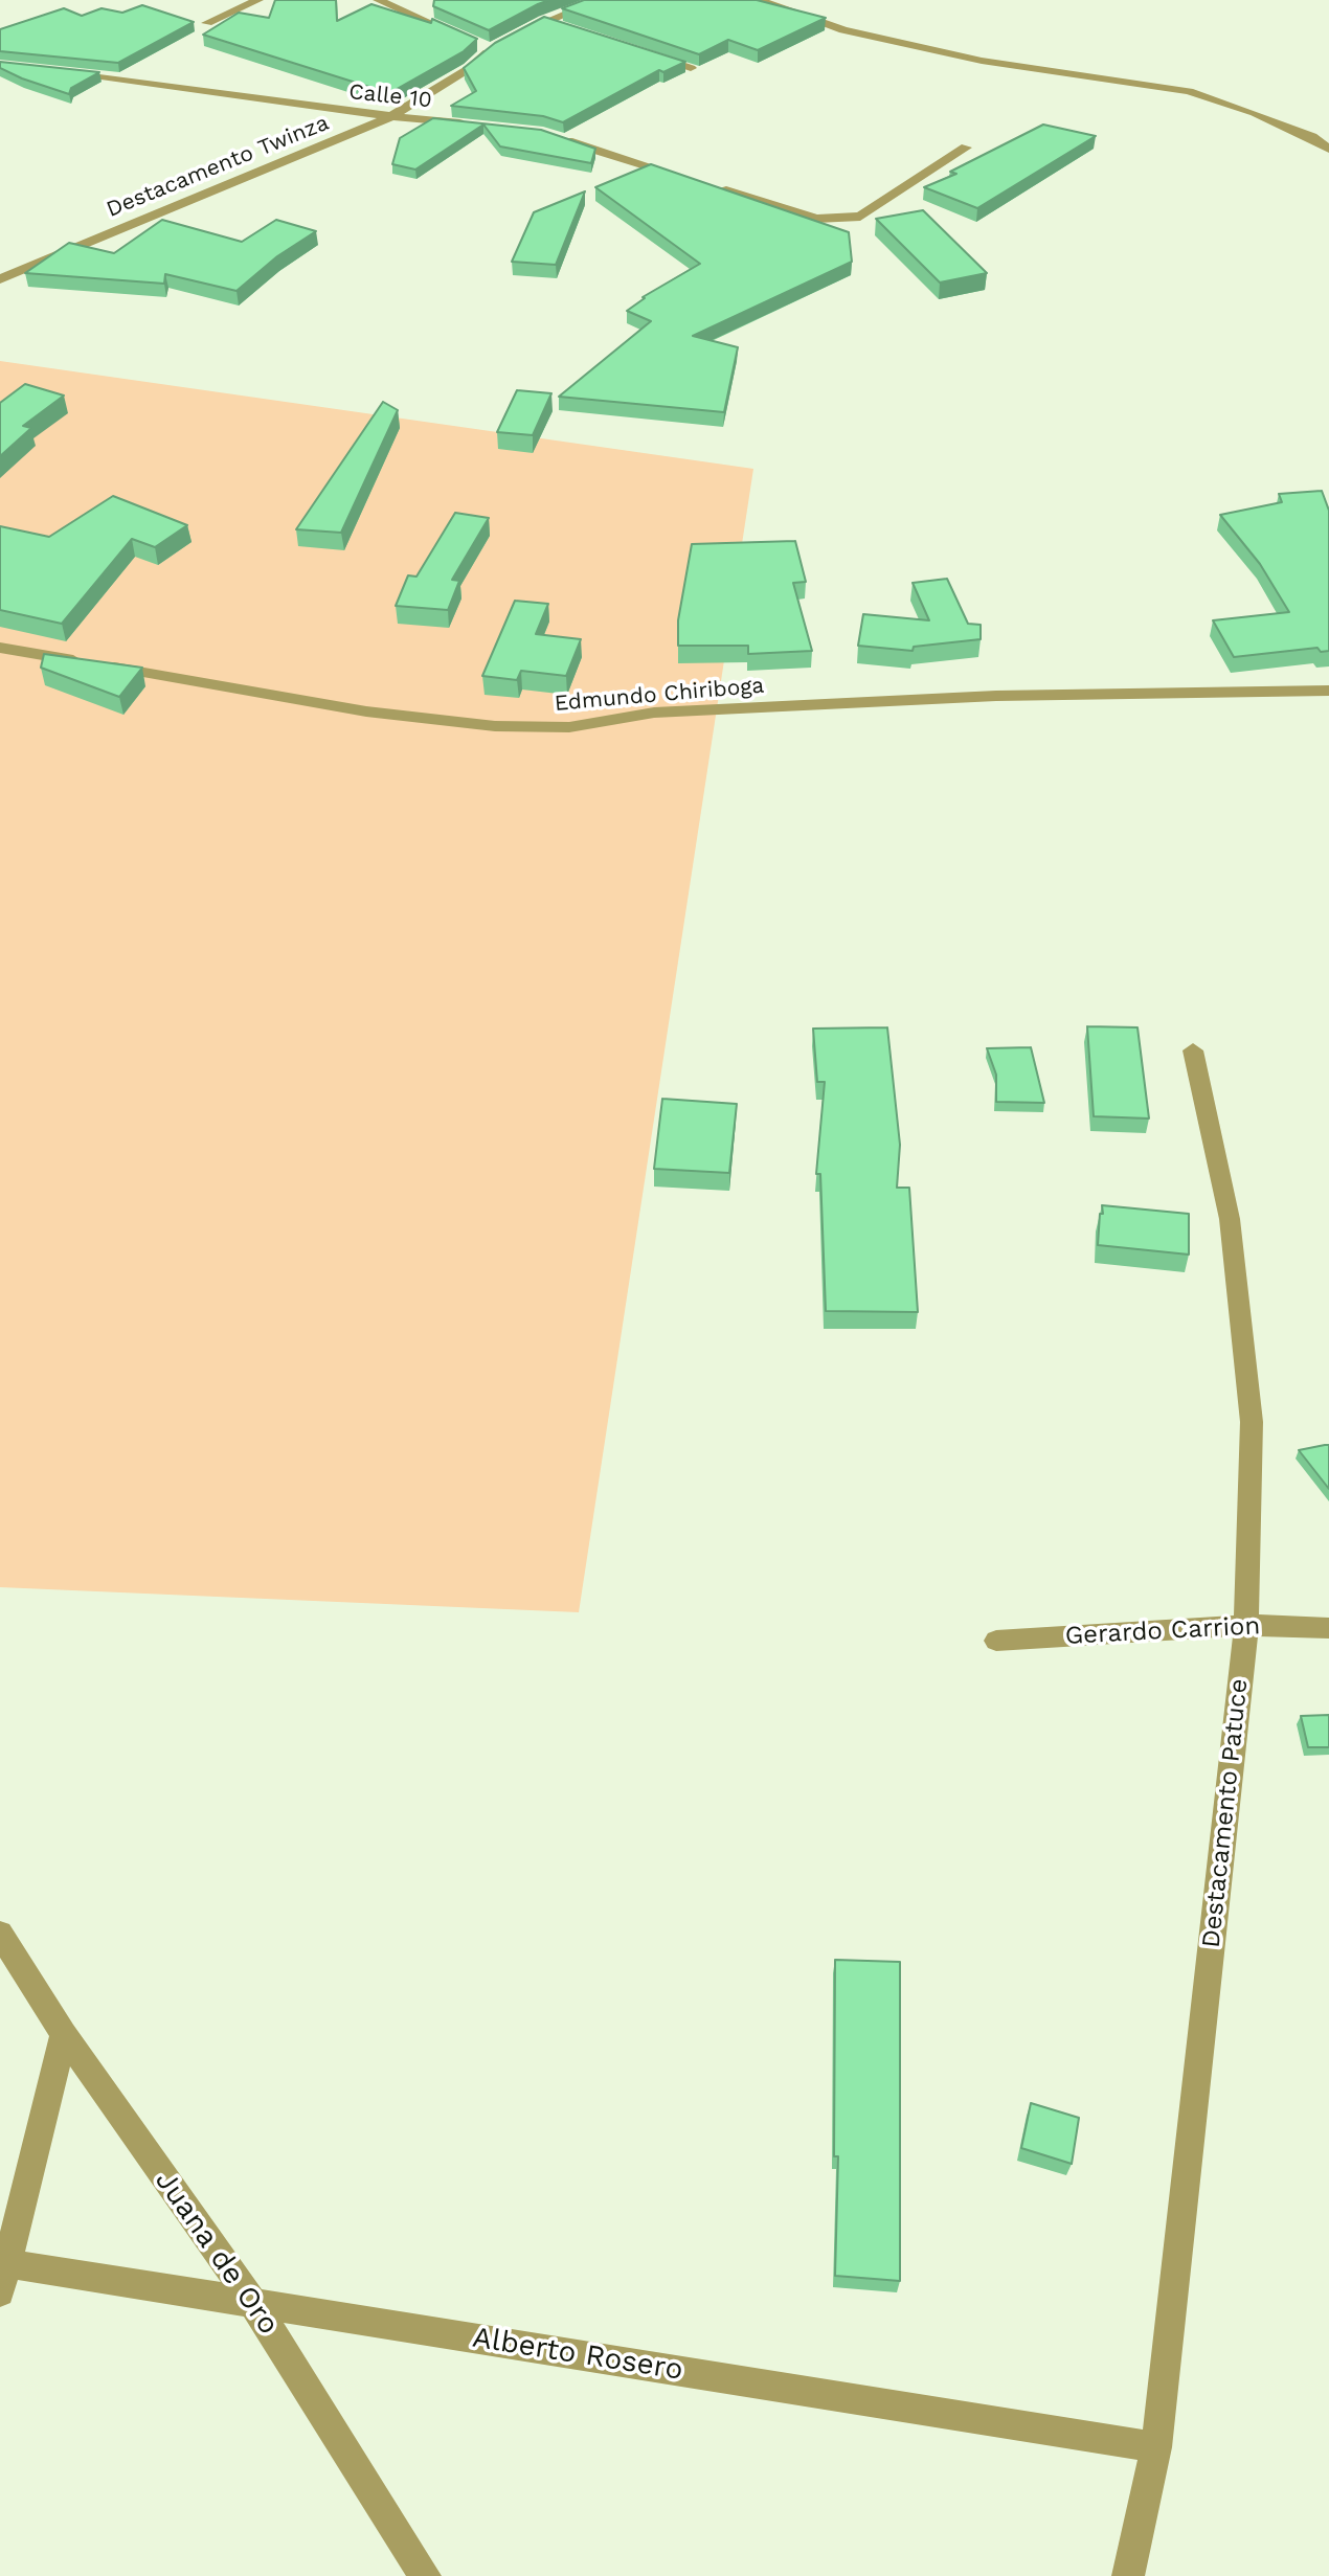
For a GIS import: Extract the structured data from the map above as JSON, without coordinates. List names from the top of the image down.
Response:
{
  "streets": {
    "street": [
      "Calle 10",
      "Destacamento Twinza",
      "Edmundo Chiriboga",
      "Gerardo Carrion",
      "Destacamento Patuce",
      "Juana de Oro",
      "Alberto Rosero"
    ]
  },
  "crossings": [
    ["Calle 10", "Destacamento Twinza"],
    ["Gerardo Carrion", "Destacamento Patuce"],
    ["Destacamento Patuce", "Alberto Rosero"],
    ["Juana de Oro", "Alberto Rosero"]
  ]
}
